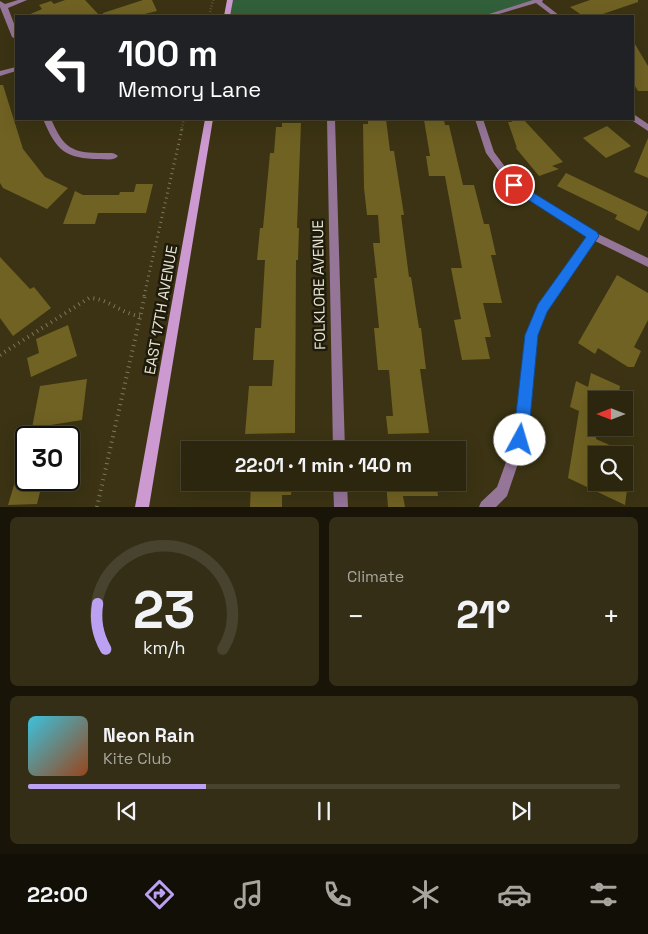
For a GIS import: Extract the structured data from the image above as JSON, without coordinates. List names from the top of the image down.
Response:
{
  "streets": {
    "main road": ["EAST 17TH AVENUE"],
    "street": ["FOLKLORE AVENUE"]
  },
  "north": "left",
  "page": {
    "turn": ["100 m", "Memory Lane"],
    "limit": "30",
    "trip": "22:01 · 1 min · 140 m",
    "tile": "Climate",
    "heat": ["−", "21°", "+"],
    "song": ["Neon Rain", "Kite Club"],
    "tabs": "22:00",
    "gauge": ["23", "km/h"]
  }
}
